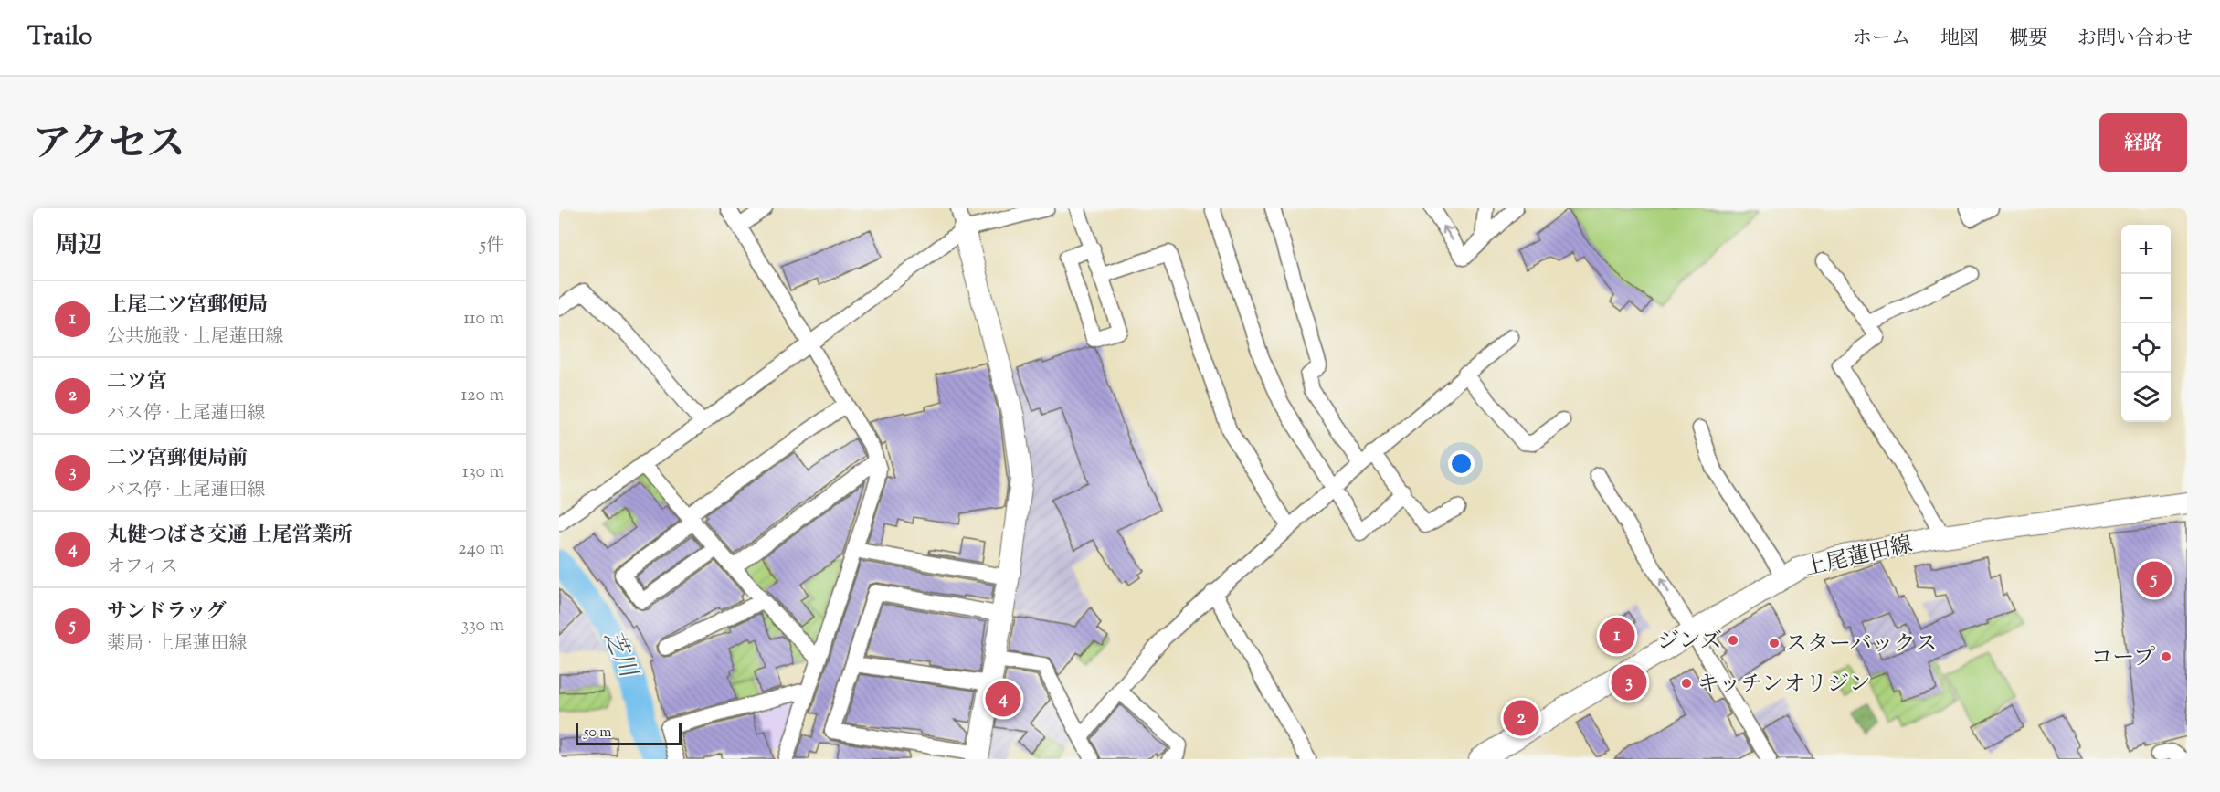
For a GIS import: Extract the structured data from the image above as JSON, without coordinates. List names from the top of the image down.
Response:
{
  "streets": {
    "main road": ["上尾蓮田線"]
  },
  "water": ["芝川"],
  "places": [
    "ジンズ",
    "スターバックス",
    "コープ",
    "キッチンオリジン"
  ],
  "scale_bar": "50 m",
  "page": {
    "header": "Trailo",
    "nav": [
      "ホーム",
      "地図",
      "概要",
      "お問い合わせ"
    ],
    "title": "アクセス",
    "buttons": "経路",
    "heading": ["周辺", "5件"],
    "map_buttons": ["+", "−"],
    "list": [
      {
        "mark": "1",
        "name": "上尾二ツ宮郵便局",
        "note": "公共施設 · 上尾蓮田線",
        "value": "110 m"
      },
      {
        "mark": "2",
        "name": "二ツ宮",
        "note": "バス停 · 上尾蓮田線",
        "value": "120 m"
      },
      {
        "mark": "3",
        "name": "二ツ宮郵便局前",
        "note": "バス停 · 上尾蓮田線",
        "value": "130 m"
      },
      {
        "mark": "4",
        "name": "丸健つばさ交通 上尾営業所",
        "note": "オフィス",
        "value": "240 m"
      },
      {
        "mark": "5",
        "name": "サンドラッグ",
        "note": "薬局 · 上尾蓮田線",
        "value": "330 m"
      }
    ],
    "pins": [
      "5",
      "1",
      "3",
      "4",
      "2"
    ],
    "scale": "50 m"
  }
}
